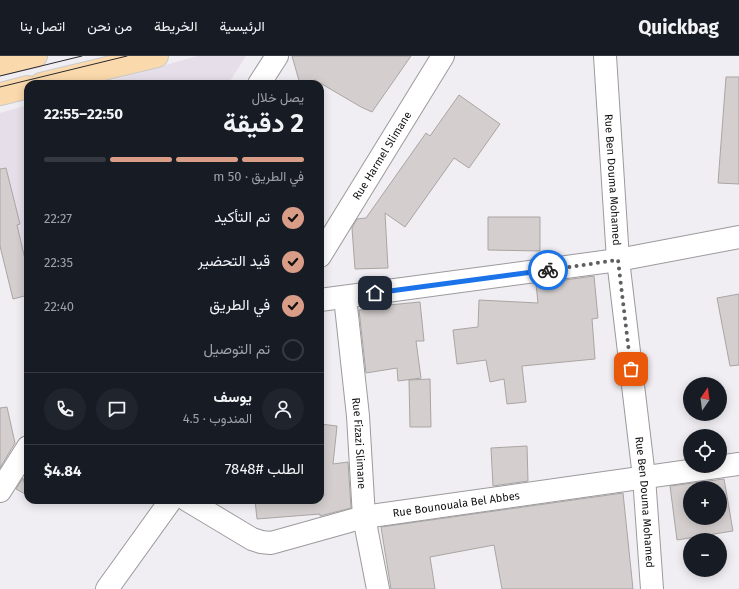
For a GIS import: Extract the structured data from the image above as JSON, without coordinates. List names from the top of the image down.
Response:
{
  "streets": {
    "street": [
      "Rue Harmel Slimane",
      "Rue Ben Douma Mohamed",
      "Rue Fizazi Slimane",
      "Rue Bounouala Bel Abbes"
    ]
  },
  "crossings": [
    ["Rue Ben Douma Mohamed", "Rue Bounouala Bel Abbes"],
    ["Rue Fizazi Slimane", "Rue Bounouala Bel Abbes"]
  ],
  "north": "top",
  "page": {
    "header": "Quickbag",
    "nav": [
      "الرئيسية",
      "الخريطة",
      "من نحن",
      "اتصل بنا"
    ],
    "heading": ["2 دقيقة", "يصل خلال", "22:50–22:55"],
    "panel": [
      "يوسف",
      "المندوب · 4.5",
      "الطلب #7848",
      "$4.84"
    ],
    "bar": "في الطريق · 50 m",
    "list": [
      ["تم التأكيد", "22:27"],
      ["قيد التحضير", "22:35"],
      ["في الطريق", "22:40"],
      "تم التوصيل"
    ],
    "map_buttons": ["+", "−"]
  }
}
